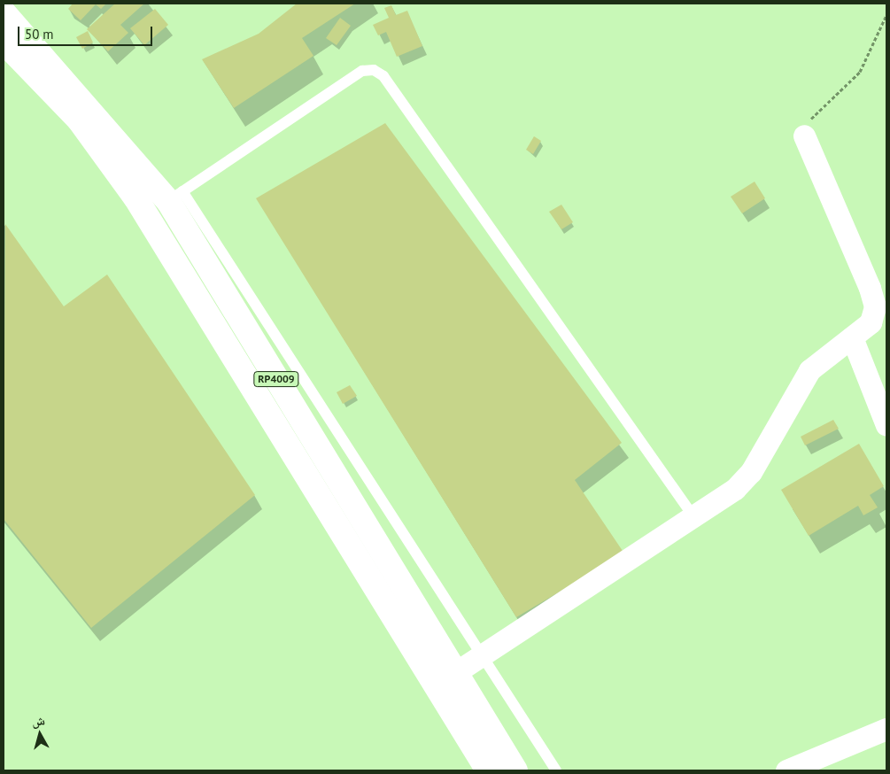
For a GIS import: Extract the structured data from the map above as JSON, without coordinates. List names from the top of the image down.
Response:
{
  "streets": {
    "main road": ["RP4009"]
  },
  "scale_bar": "50 m",
  "north": "top"
}
